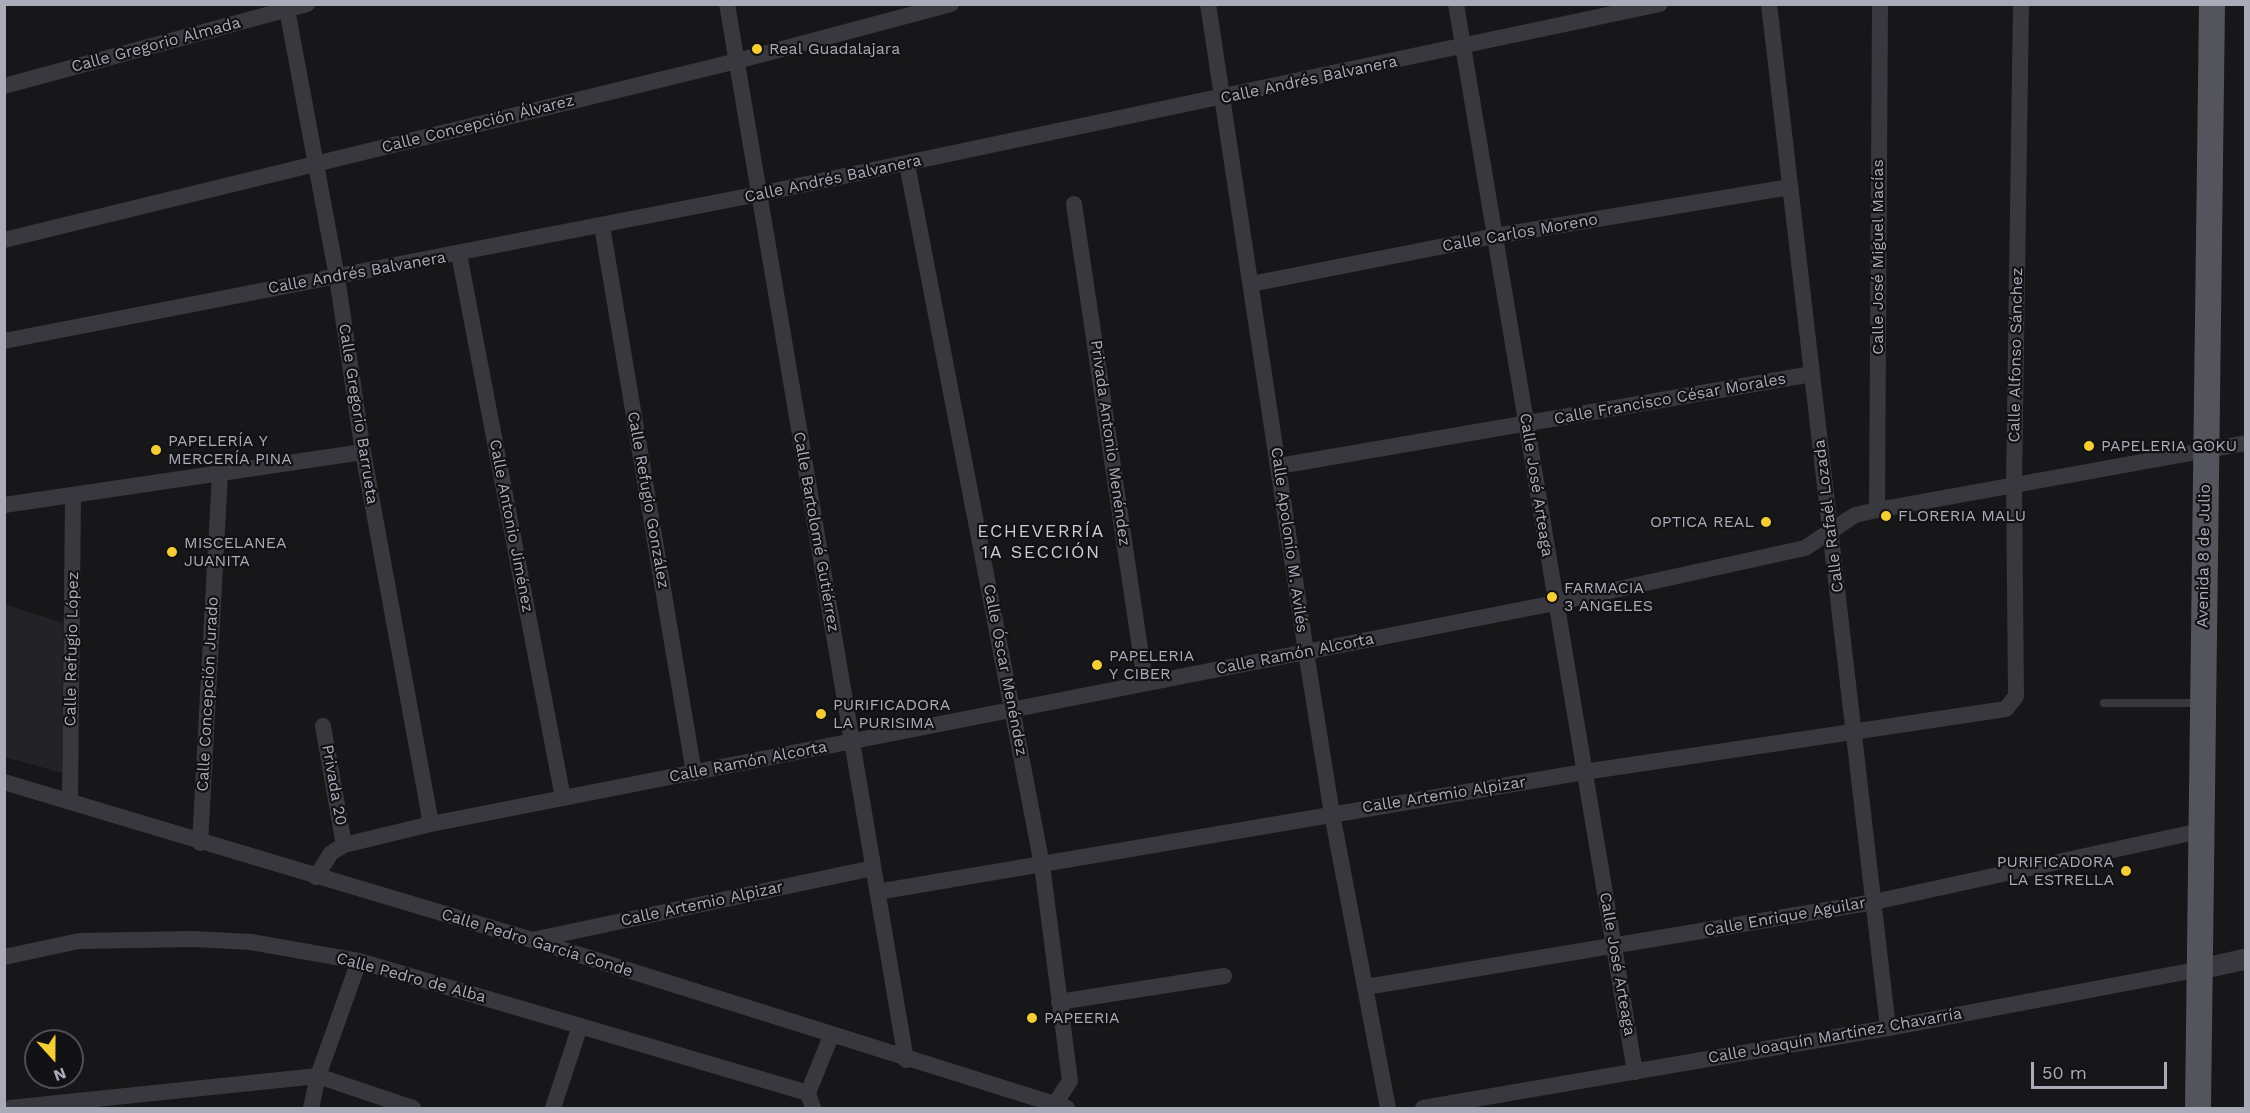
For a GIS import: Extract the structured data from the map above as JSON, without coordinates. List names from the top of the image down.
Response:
{
  "streets": {
    "main road": ["Avenida 8 de Julio"],
    "street": [
      "Calle Gregorio Almada",
      "Calle Andrés Balvanera",
      "Calle Concepción Álvarez",
      "Calle Carlos Moreno",
      "Calle José Miguel Macías",
      "Calle Alfonso Sánchez",
      "Calle Francisco César Morales",
      "Calle Gregorio Barrueta",
      "Privada Antonio Menéndez",
      "Calle José Arteaga",
      "Calle Refugio González",
      "Calle Rafaél Lozada",
      "Calle Antonio Jiménez",
      "Calle Bartolomé Gutiérrez",
      "Calle Apolonio M. Avilés",
      "Calle Refugio López",
      "Calle Ramón Alcorta",
      "Calle Óscar Menéndez",
      "Calle Concepción Jurado",
      "Privada 20",
      "Calle Artemio Alpizar",
      "Calle Enrique Aguilar",
      "Calle Pedro García Conde",
      "Calle Pedro de Alba",
      "Calle Joaquín Martínez Chavarría"
    ]
  },
  "crossings": [
    ["Calle Gregorio Almada", "Calle Gregorio Barrueta"],
    ["Calle Andrés Balvanera", "Calle Gregorio Barrueta"],
    ["Calle Andrés Balvanera", "Calle José Arteaga"],
    ["Calle Andrés Balvanera", "Calle Refugio González"],
    ["Calle Andrés Balvanera", "Calle Antonio Jiménez"],
    ["Calle Andrés Balvanera", "Calle Bartolomé Gutiérrez"],
    ["Calle Andrés Balvanera", "Calle Apolonio M. Avilés"],
    ["Calle Andrés Balvanera", "Calle Óscar Menéndez"],
    ["Calle Concepción Álvarez", "Calle Gregorio Barrueta"],
    ["Calle Concepción Álvarez", "Calle Bartolomé Gutiérrez"],
    ["Calle Carlos Moreno", "Calle José Arteaga"],
    ["Calle Carlos Moreno", "Calle Rafaél Lozada"],
    ["Calle Carlos Moreno", "Calle Apolonio M. Avilés"],
    ["Calle José Miguel Macías", "Calle Ramón Alcorta"],
    ["Calle Alfonso Sánchez", "Calle Ramón Alcorta"],
    ["Calle Alfonso Sánchez", "Calle Artemio Alpizar"],
    ["Calle Francisco César Morales", "Calle José Arteaga"],
    ["Calle Francisco César Morales", "Calle Rafaél Lozada"],
    ["Calle Francisco César Morales", "Calle Apolonio M. Avilés"],
    ["Calle Gregorio Barrueta", "Calle Ramón Alcorta"],
    ["Privada Antonio Menéndez", "Calle Ramón Alcorta"],
    ["Calle José Arteaga", "Calle Ramón Alcorta"],
    ["Calle José Arteaga", "Calle Artemio Alpizar"],
    ["Calle José Arteaga", "Calle Enrique Aguilar"],
    ["Calle José Arteaga", "Calle Joaquín Martínez Chavarría"],
    ["Calle Refugio González", "Calle Ramón Alcorta"],
    ["Calle Rafaél Lozada", "Calle Ramón Alcorta"],
    ["Calle Rafaél Lozada", "Calle Artemio Alpizar"],
    ["Calle Rafaél Lozada", "Calle Enrique Aguilar"],
    ["Calle Rafaél Lozada", "Calle Joaquín Martínez Chavarría"],
    ["Calle Antonio Jiménez", "Calle Ramón Alcorta"],
    ["Calle Bartolomé Gutiérrez", "Calle Ramón Alcorta"],
    ["Calle Bartolomé Gutiérrez", "Calle Artemio Alpizar"],
    ["Calle Bartolomé Gutiérrez", "Calle Pedro García Conde"],
    ["Calle Apolonio M. Avilés", "Calle Ramón Alcorta"],
    ["Calle Apolonio M. Avilés", "Calle Artemio Alpizar"],
    ["Calle Apolonio M. Avilés", "Calle Enrique Aguilar"],
    ["Avenida 8 de Julio", "Calle Ramón Alcorta"],
    ["Avenida 8 de Julio", "Calle Enrique Aguilar"],
    ["Avenida 8 de Julio", "Calle Joaquín Martínez Chavarría"],
    ["Calle Refugio López", "Calle Pedro García Conde"],
    ["Calle Ramón Alcorta", "Calle Óscar Menéndez"],
    ["Calle Ramón Alcorta", "Privada 20"],
    ["Calle Óscar Menéndez", "Calle Artemio Alpizar"],
    ["Calle Óscar Menéndez", "Calle Pedro García Conde"],
    ["Calle Concepción Jurado", "Calle Pedro García Conde"],
    ["Calle Artemio Alpizar", "Calle Pedro García Conde"]
  ],
  "districts": ["ECHEVERRÍA 1A SECCIÓN"],
  "places": [
    "Real Guadalajara",
    "PAPELERIA GOKU",
    "PAPELERÍA Y MERCERÍA PINA",
    "FLORERIA MALU",
    "OPTICA REAL",
    "MISCELANEA JUANITA",
    "FARMACIA 3 ANGELES",
    "PAPELERIA Y CIBER",
    "PURIFICADORA LA PURISIMA",
    "PURIFICADORA LA ESTRELLA",
    "PAPEERIA"
  ],
  "scale_bar": "50 m",
  "north": "bottom"
}
